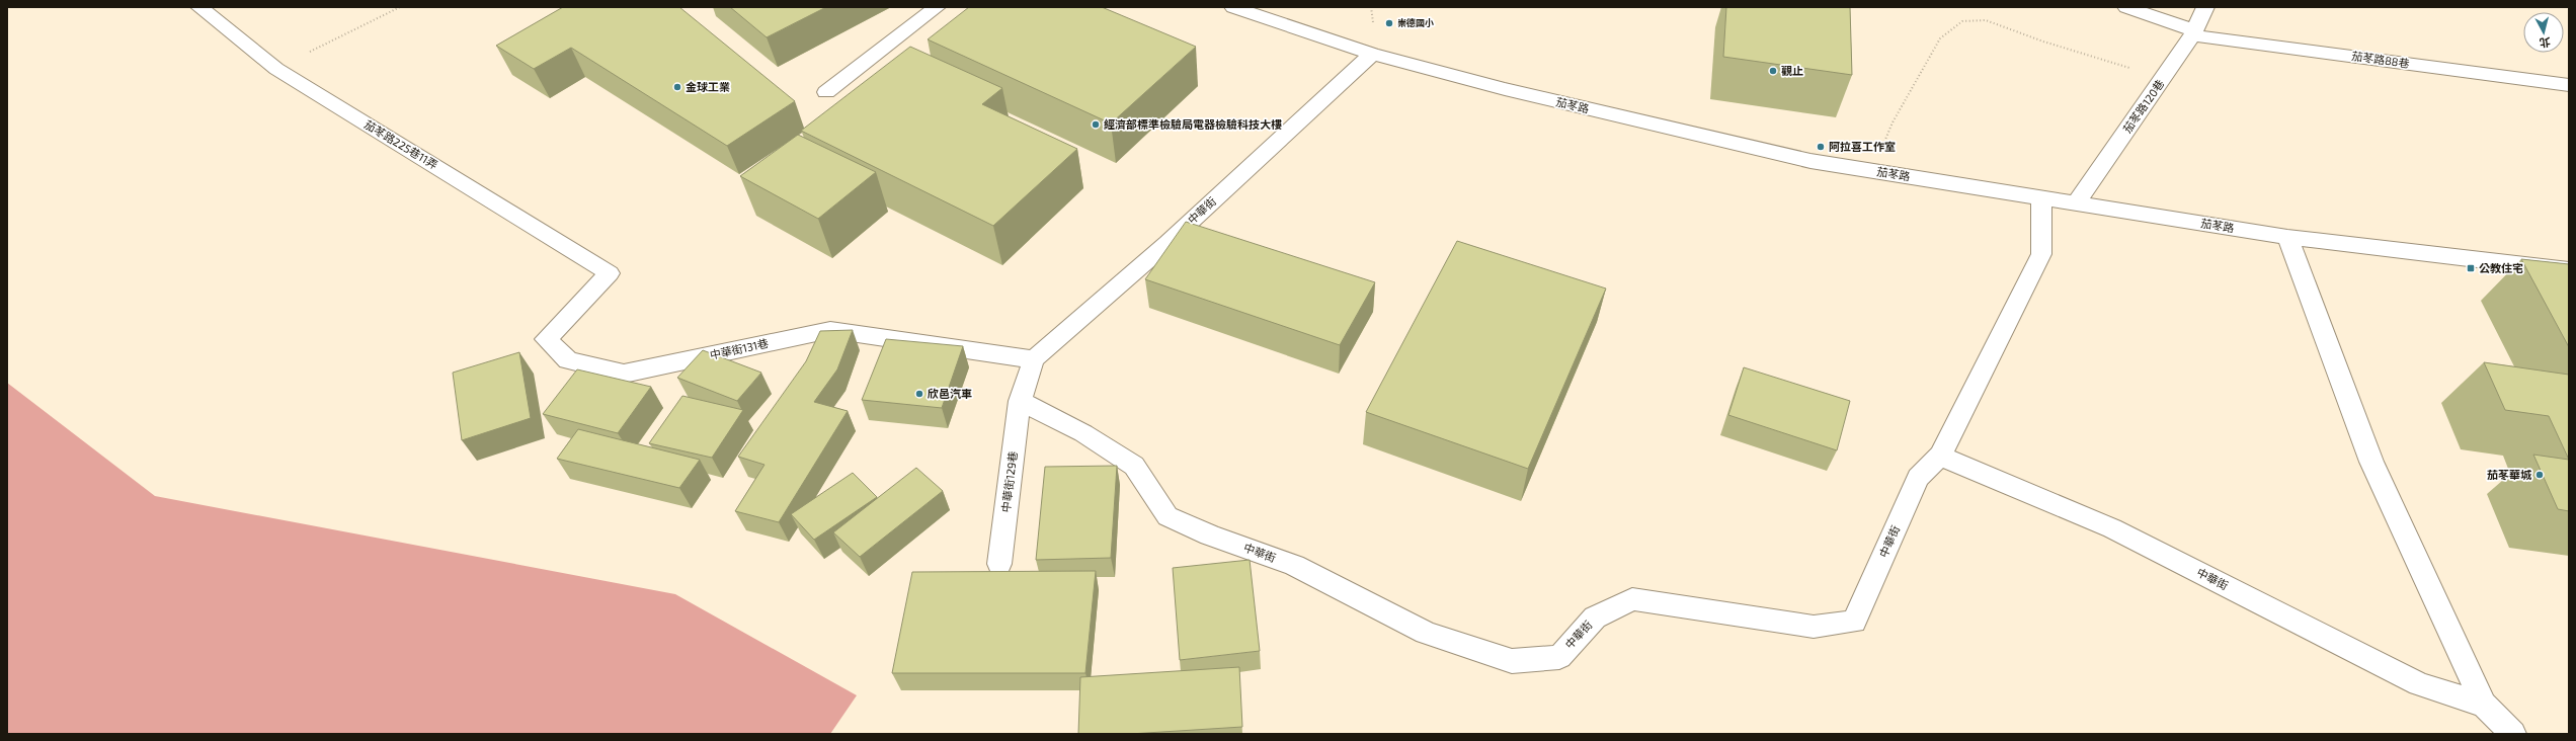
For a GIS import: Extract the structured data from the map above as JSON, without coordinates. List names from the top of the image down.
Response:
{
  "streets": {
    "street": [
      "茄苳路88巷",
      "茄苳路",
      "茄苳路120巷",
      "茄苳路225巷11弄",
      "中華街",
      "中華街131巷",
      "中華街129巷"
    ]
  },
  "crossings": [
    ["茄苳路88巷", "茄苳路120巷"],
    ["茄苳路", "茄苳路120巷"],
    ["茄苳路", "中華街"],
    ["茄苳路225巷11弄", "中華街131巷"],
    ["中華街", "中華街131巷"],
    ["中華街", "中華街129巷"]
  ],
  "places": {
    "other": [
      "崇德國小",
      "觀止",
      "金球工業",
      "經濟部標準檢驗局電器檢驗科技大樓",
      "阿拉喜工作室",
      "欣邑汽車",
      "茄苳華城"
    ],
    "transit": ["公教住宅"]
  },
  "north": "bottom"
}
